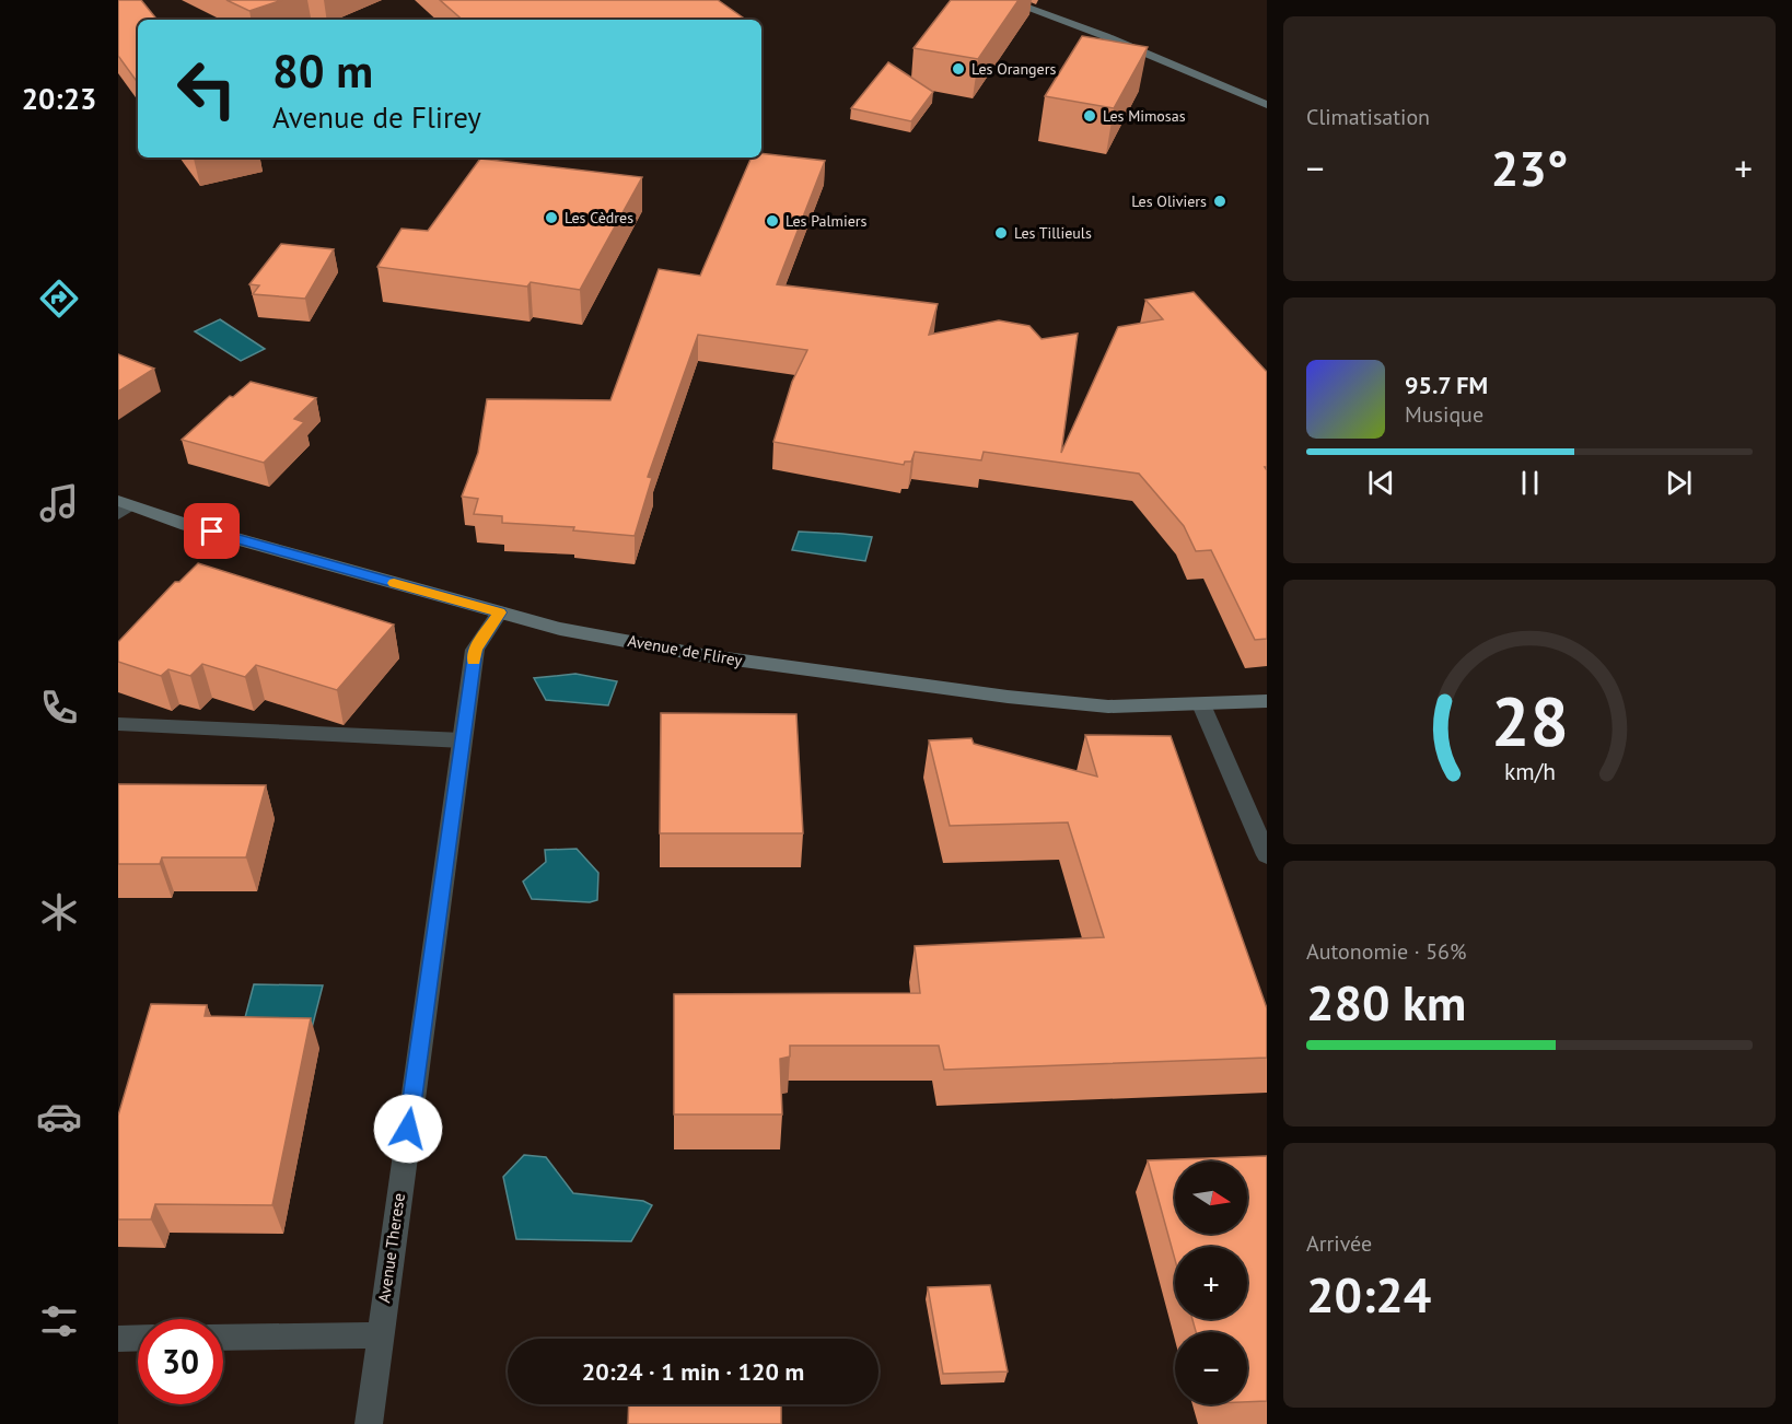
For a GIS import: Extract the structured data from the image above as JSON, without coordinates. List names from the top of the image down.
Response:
{
  "streets": {
    "main road": ["Avenue de Flirey"],
    "street": ["Avenue Therese"]
  },
  "crossings": [
    ["Avenue de Flirey", "Avenue Therese"]
  ],
  "places": [
    "Les Orangers",
    "Les Mimosas",
    "Les Oliviers",
    "Les Cèdres",
    "Les Palmiers",
    "Les Tillieuls"
  ],
  "north": "right",
  "page": {
    "tabs": "20:23",
    "tile": [
      "Climatisation",
      ["Autonomie · 56%", "280 km"],
      ["Arrivée", "20:24"]
    ],
    "turn": ["80 m", "Avenue de Flirey"],
    "heat": ["−", "23°", "+"],
    "song": ["95.7 FM", "Musique"],
    "map_buttons": ["+", "−"],
    "limit": "30",
    "trip": "20:24 · 1 min · 120 m",
    "gauge": ["28", "km/h"]
  }
}
